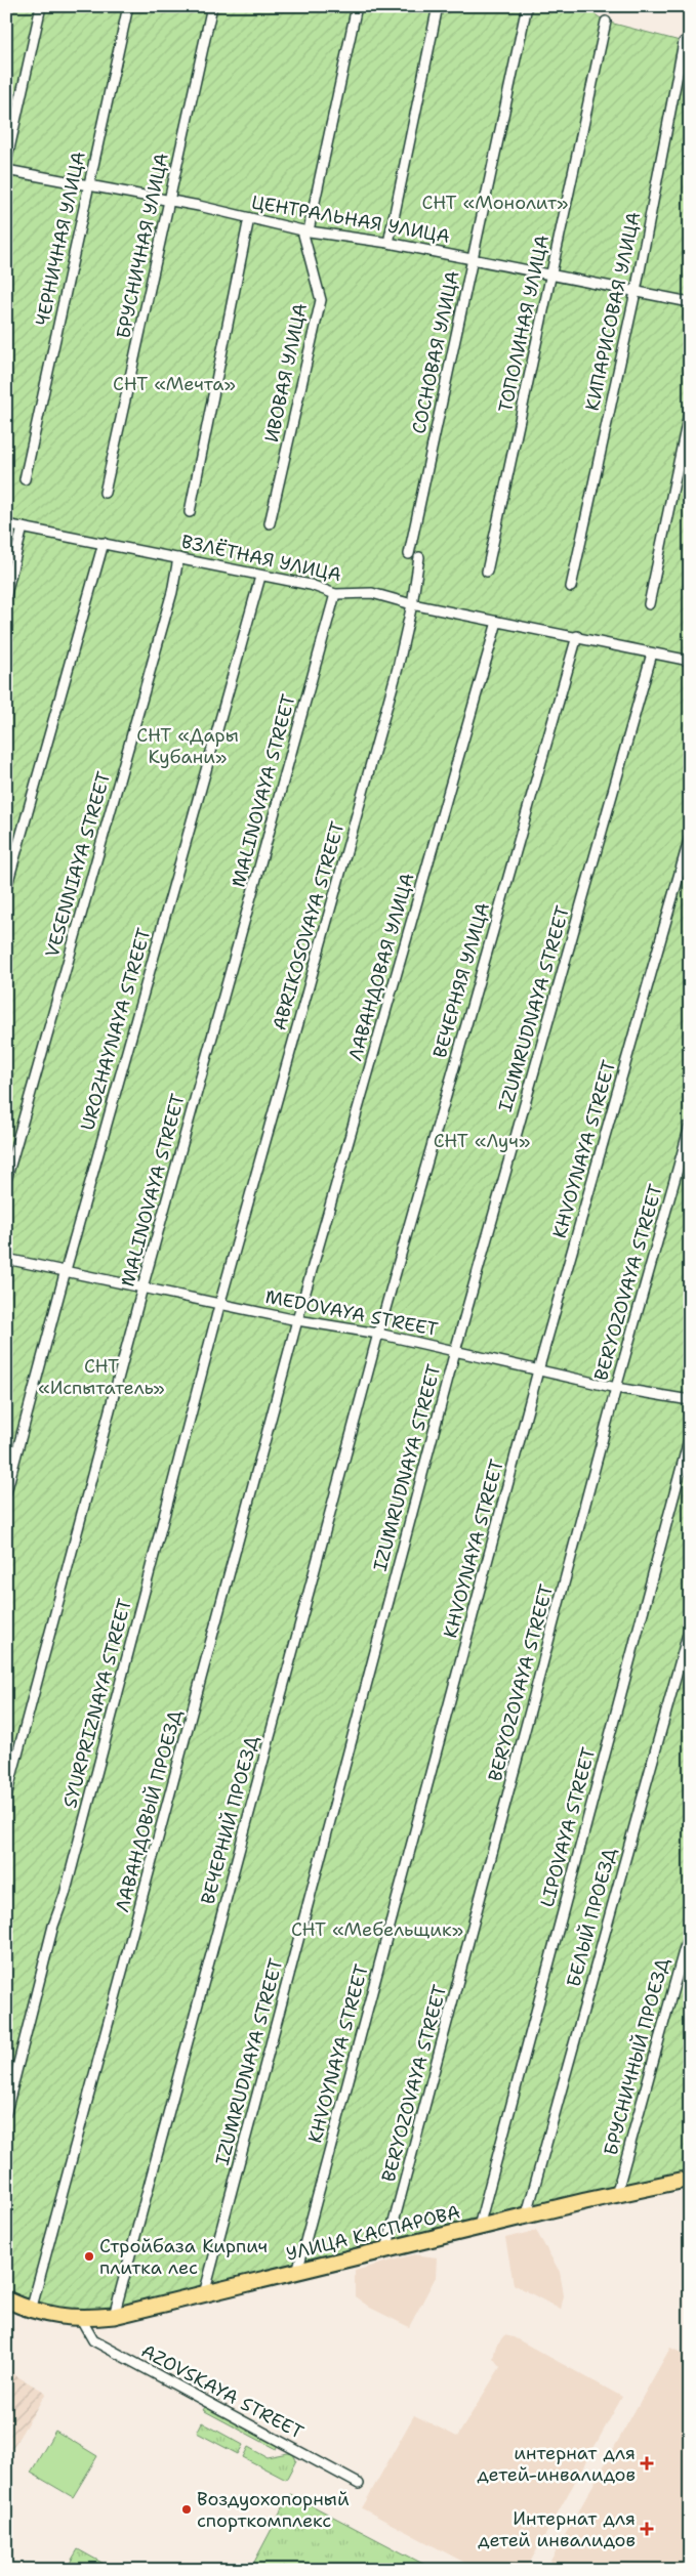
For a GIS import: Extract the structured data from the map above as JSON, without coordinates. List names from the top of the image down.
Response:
{
  "streets": {
    "main road": ["УЛИЦА КАСПАРОВА"],
    "street": [
      "ЦЕНТРАЛЬНАЯ УЛИЦА",
      "ЧЕРНИЧНАЯ УЛИЦА",
      "БРУСНИЧНАЯ УЛИЦА",
      "КИПАРИСОВАЯ УЛИЦА",
      "ТОПОЛИНАЯ УЛИЦА",
      "СОСНОВАЯ УЛИЦА",
      "ИВОВАЯ УЛИЦА",
      "ВЗЛЁТНАЯ УЛИЦА",
      "MALINOVAYA STREET",
      "VESENNIAYA STREET",
      "ABRIKOSOVAYA STREET",
      "ЛАВАНДОВАЯ УЛИЦА",
      "ВЕЧЕРНЯЯ УЛИЦА",
      "IZUMRUDNAYA STREET",
      "UROZHAYNAYA STREET",
      "KHVOYNAYA STREET",
      "BERYOZOVAYA STREET",
      "MEDOVAYA STREET",
      "SYURPRIZNAYA STREET",
      "ЛАВАНДОВЫЙ ПРОЕЗД",
      "ВЕЧЕРНИЙ ПРОЕЗД",
      "LIPOVAYA STREET",
      "БЕЛЫЙ ПРОЕЗД",
      "БРУСНИЧНЫЙ ПРОЕЗД",
      "AZOVSKAYA STREET"
    ]
  },
  "crossings": [
    ["ЦЕНТРАЛЬНАЯ УЛИЦА", "ЧЕРНИЧНАЯ УЛИЦА"],
    ["ЦЕНТРАЛЬНАЯ УЛИЦА", "БРУСНИЧНАЯ УЛИЦА"],
    ["ЦЕНТРАЛЬНАЯ УЛИЦА", "КИПАРИСОВАЯ УЛИЦА"],
    ["ЦЕНТРАЛЬНАЯ УЛИЦА", "ТОПОЛИНАЯ УЛИЦА"],
    ["ЦЕНТРАЛЬНАЯ УЛИЦА", "СОСНОВАЯ УЛИЦА"],
    ["ЦЕНТРАЛЬНАЯ УЛИЦА", "ИВОВАЯ УЛИЦА"],
    ["ВЗЛЁТНАЯ УЛИЦА", "MALINOVAYA STREET"],
    ["ВЗЛЁТНАЯ УЛИЦА", "VESENNIAYA STREET"],
    ["ВЗЛЁТНАЯ УЛИЦА", "ABRIKOSOVAYA STREET"],
    ["ВЗЛЁТНАЯ УЛИЦА", "ЛАВАНДОВАЯ УЛИЦА"],
    ["ВЗЛЁТНАЯ УЛИЦА", "ВЕЧЕРНЯЯ УЛИЦА"],
    ["ВЗЛЁТНАЯ УЛИЦА", "IZUMRUDNAYA STREET"],
    ["ВЗЛЁТНАЯ УЛИЦА", "UROZHAYNAYA STREET"],
    ["MALINOVAYA STREET", "MEDOVAYA STREET"],
    ["ABRIKOSOVAYA STREET", "MEDOVAYA STREET"],
    ["ABRIKOSOVAYA STREET", "SYURPRIZNAYA STREET"],
    ["ЛАВАНДОВАЯ УЛИЦА", "MEDOVAYA STREET"],
    ["ЛАВАНДОВАЯ УЛИЦА", "ЛАВАНДОВЫЙ ПРОЕЗД"],
    ["ВЕЧЕРНЯЯ УЛИЦА", "MEDOVAYA STREET"],
    ["ВЕЧЕРНЯЯ УЛИЦА", "ВЕЧЕРНИЙ ПРОЕЗД"],
    ["IZUMRUDNAYA STREET", "MEDOVAYA STREET"],
    ["IZUMRUDNAYA STREET", "УЛИЦА КАСПАРОВА"],
    ["UROZHAYNAYA STREET", "MEDOVAYA STREET"],
    ["KHVOYNAYA STREET", "MEDOVAYA STREET"],
    ["KHVOYNAYA STREET", "УЛИЦА КАСПАРОВА"],
    ["BERYOZOVAYA STREET", "MEDOVAYA STREET"],
    ["BERYOZOVAYA STREET", "УЛИЦА КАСПАРОВА"],
    ["MEDOVAYA STREET", "SYURPRIZNAYA STREET"],
    ["MEDOVAYA STREET", "ЛАВАНДОВЫЙ ПРОЕЗД"],
    ["MEDOVAYA STREET", "ВЕЧЕРНИЙ ПРОЕЗД"],
    ["ЛАВАНДОВЫЙ ПРОЕЗД", "УЛИЦА КАСПАРОВА"],
    ["ВЕЧЕРНИЙ ПРОЕЗД", "УЛИЦА КАСПАРОВА"],
    ["LIPOVAYA STREET", "УЛИЦА КАСПАРОВА"],
    ["БЕЛЫЙ ПРОЕЗД", "УЛИЦА КАСПАРОВА"],
    ["БРУСНИЧНЫЙ ПРОЕЗД", "УЛИЦА КАСПАРОВА"],
    ["УЛИЦА КАСПАРОВА", "AZOVSKAYA STREET"]
  ],
  "parks": [
    "СНТ «Монолит»",
    "СНТ «Мечта»",
    "СНТ «Дары Кубани»",
    "СНТ «Луч»",
    "СНТ «Испытатель»",
    "СНТ «Мебельщик»"
  ],
  "places": {
    "other": ["Стройбаза Кирпич плитка лес", "Воздуохопорный спорткомплекс"],
    "health": ["интернат для детей-инвалидов", "Интернат для детей инвалидов"]
  }
}
